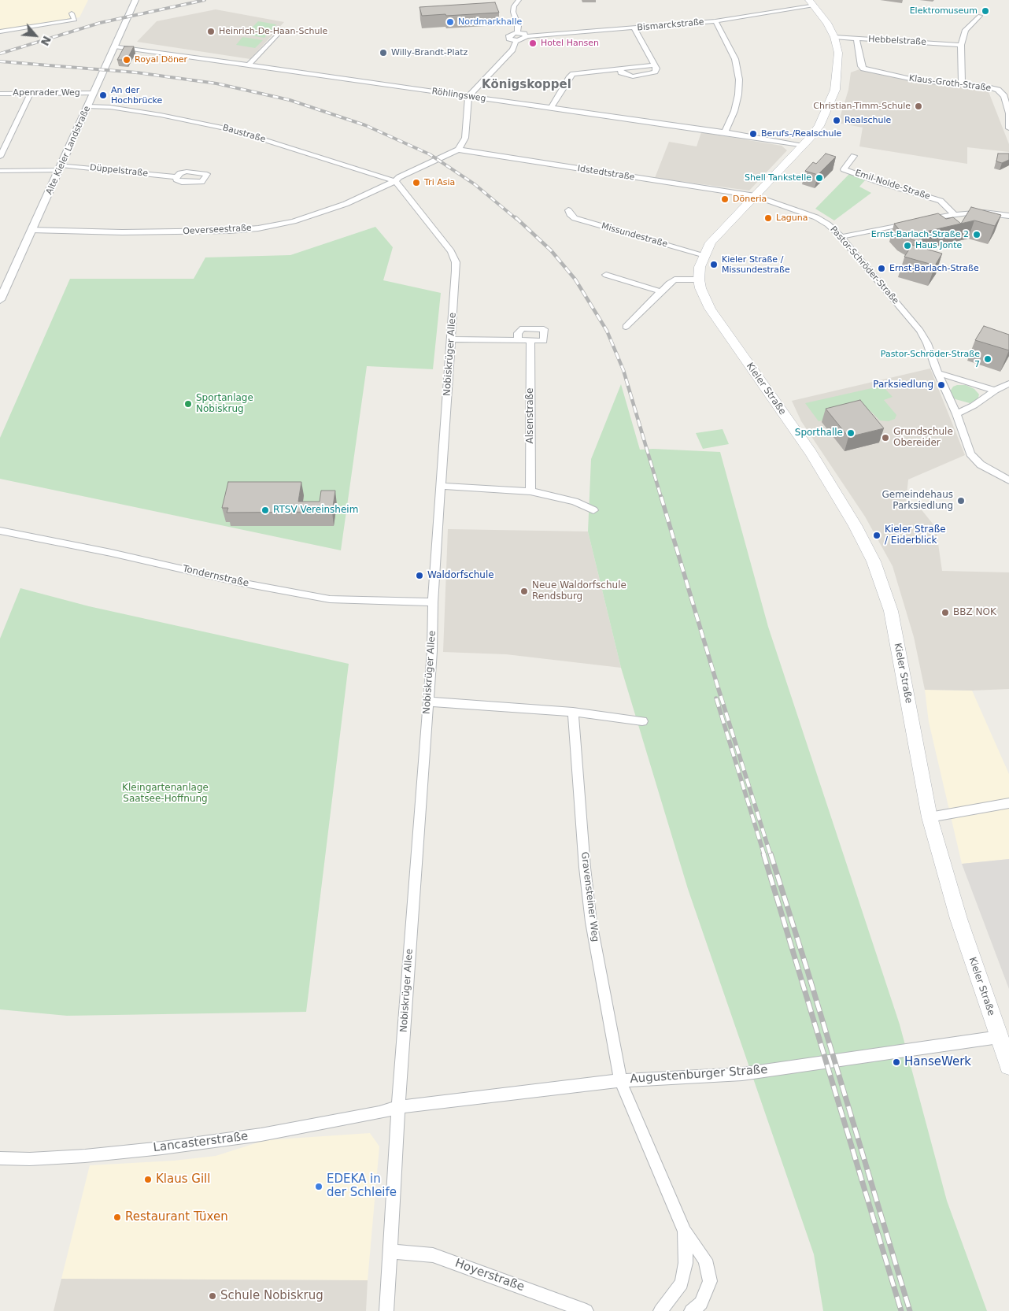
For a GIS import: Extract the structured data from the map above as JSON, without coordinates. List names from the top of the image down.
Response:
{
  "streets": {
    "main road": ["Kieler Straße"],
    "street": [
      "Bismarckstraße",
      "Hebbelstraße",
      "Klaus-Groth-Straße",
      "Apenrader Weg",
      "Röhlingsweg",
      "Baustraße",
      "Alte Kieler Landstraße",
      "Düppelstraße",
      "Idstedtstraße",
      "Emil-Nolde-Straße",
      "Oeverseestraße",
      "Missundestraße",
      "Pastor-Schröder-Straße",
      "Nobiskrüger Allee",
      "Alsenstraße",
      "Tondernstraße",
      "Gravensteiner Weg",
      "Augustenburger Straße",
      "Lancasterstraße",
      "Hoyerstraße"
    ]
  },
  "crossings": [
    ["Bismarckstraße", "Kieler Straße"],
    ["Hebbelstraße", "Klaus-Groth-Straße"],
    ["Hebbelstraße", "Kieler Straße"],
    ["Apenrader Weg", "Alte Kieler Landstraße"],
    ["Röhlingsweg", "Alte Kieler Landstraße"],
    ["Röhlingsweg", "Kieler Straße"],
    ["Baustraße", "Alte Kieler Landstraße"],
    ["Baustraße", "Oeverseestraße"],
    ["Baustraße", "Nobiskrüger Allee"],
    ["Alte Kieler Landstraße", "Düppelstraße"],
    ["Alte Kieler Landstraße", "Oeverseestraße"],
    ["Idstedtstraße", "Pastor-Schröder-Straße"],
    ["Idstedtstraße", "Kieler Straße"],
    ["Oeverseestraße", "Nobiskrüger Allee"],
    ["Missundestraße", "Kieler Straße"],
    ["Pastor-Schröder-Straße", "Kieler Straße"],
    ["Nobiskrüger Allee", "Tondernstraße"],
    ["Nobiskrüger Allee", "Augustenburger Straße"],
    ["Nobiskrüger Allee", "Lancasterstraße"],
    ["Nobiskrüger Allee", "Hoyerstraße"],
    ["Kieler Straße", "Augustenburger Straße"],
    ["Gravensteiner Weg", "Augustenburger Straße"],
    ["Augustenburger Straße", "Lancasterstraße"]
  ],
  "districts": ["Königskoppel"],
  "parks": ["Kleingartenanlage Saatsee-Hoffnung"],
  "places": [
    "Elektromuseum",
    "Nordmarkhalle",
    "Heinrich-De-Haan-Schule",
    "Hotel Hansen",
    "Willy-Brandt-Platz",
    "Royal Döner",
    "An der Hochbrücke",
    "Christian-Timm-Schule",
    "Realschule",
    "Berufs-/Realschule",
    "Shell Tankstelle",
    "Tri Asia",
    "Döneria",
    "Laguna",
    "Ernst-Barlach-Straße 2",
    "Haus Jonte",
    "Kieler Straße / Missundestraße",
    "Ernst-Barlach-Straße",
    "Pastor-Schröder-Straße 7",
    "Parksiedlung",
    "Sportanlage Nobiskrug",
    "Sporthalle",
    "Grundschule Obereider",
    "Gemeindehaus Parksiedlung",
    "RTSV Vereinsheim",
    "Kieler Straße / Eiderblick",
    "Waldorfschule",
    "Neue Waldorfschule Rendsburg",
    "BBZ NOK",
    "HanseWerk",
    "Klaus Gill",
    "EDEKA in der Schleife",
    "Restaurant Tüxen",
    "Schule Nobiskrug"
  ],
  "north": "bottom right"
}
